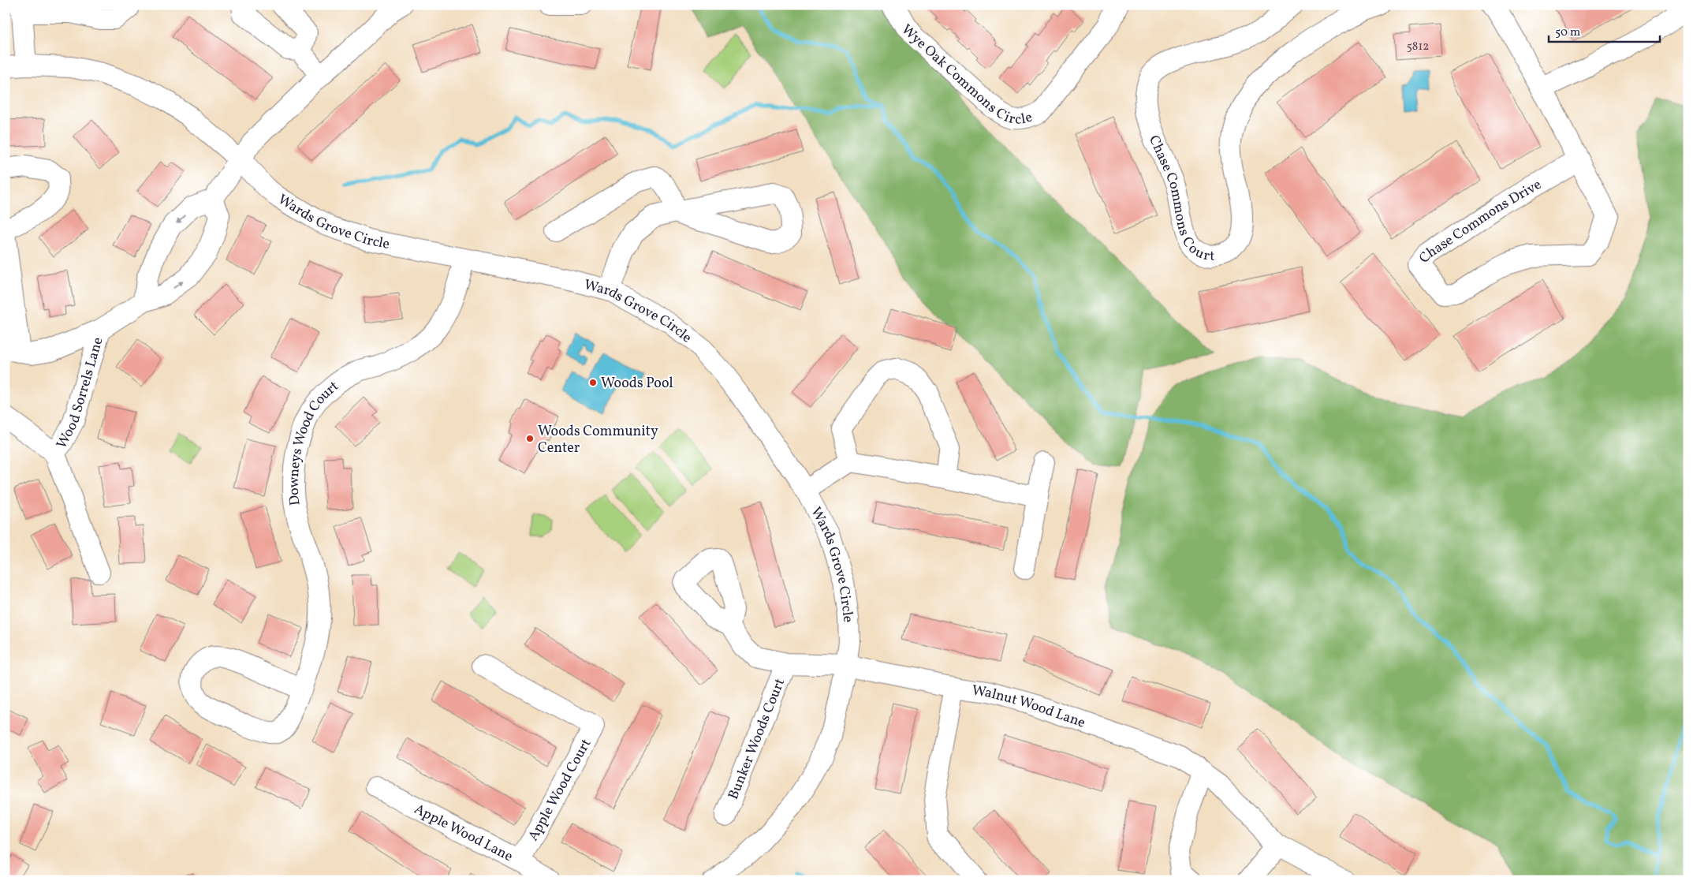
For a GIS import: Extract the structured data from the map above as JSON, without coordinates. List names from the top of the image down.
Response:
{
  "streets": {
    "street": [
      "Wye Oak Commons Circle",
      "Chase Commons Court",
      "Wards Grove Circle",
      "Chase Commons Drive",
      "Wood Sorrels Lane",
      "Downeys Wood Court",
      "Walnut Wood Lane",
      "Bunker Woods Court",
      "Apple Wood Court",
      "Apple Wood Lane"
    ]
  },
  "crossings": [
    ["Wards Grove Circle", "Downeys Wood Court"],
    ["Wards Grove Circle", "Walnut Wood Lane"],
    ["Walnut Wood Lane", "Bunker Woods Court"],
    ["Apple Wood Court", "Apple Wood Lane"]
  ],
  "places": ["Woods Pool", "Woods Community Center"],
  "house_numbers": ["5812"],
  "scale_bar": "50 m"
}
